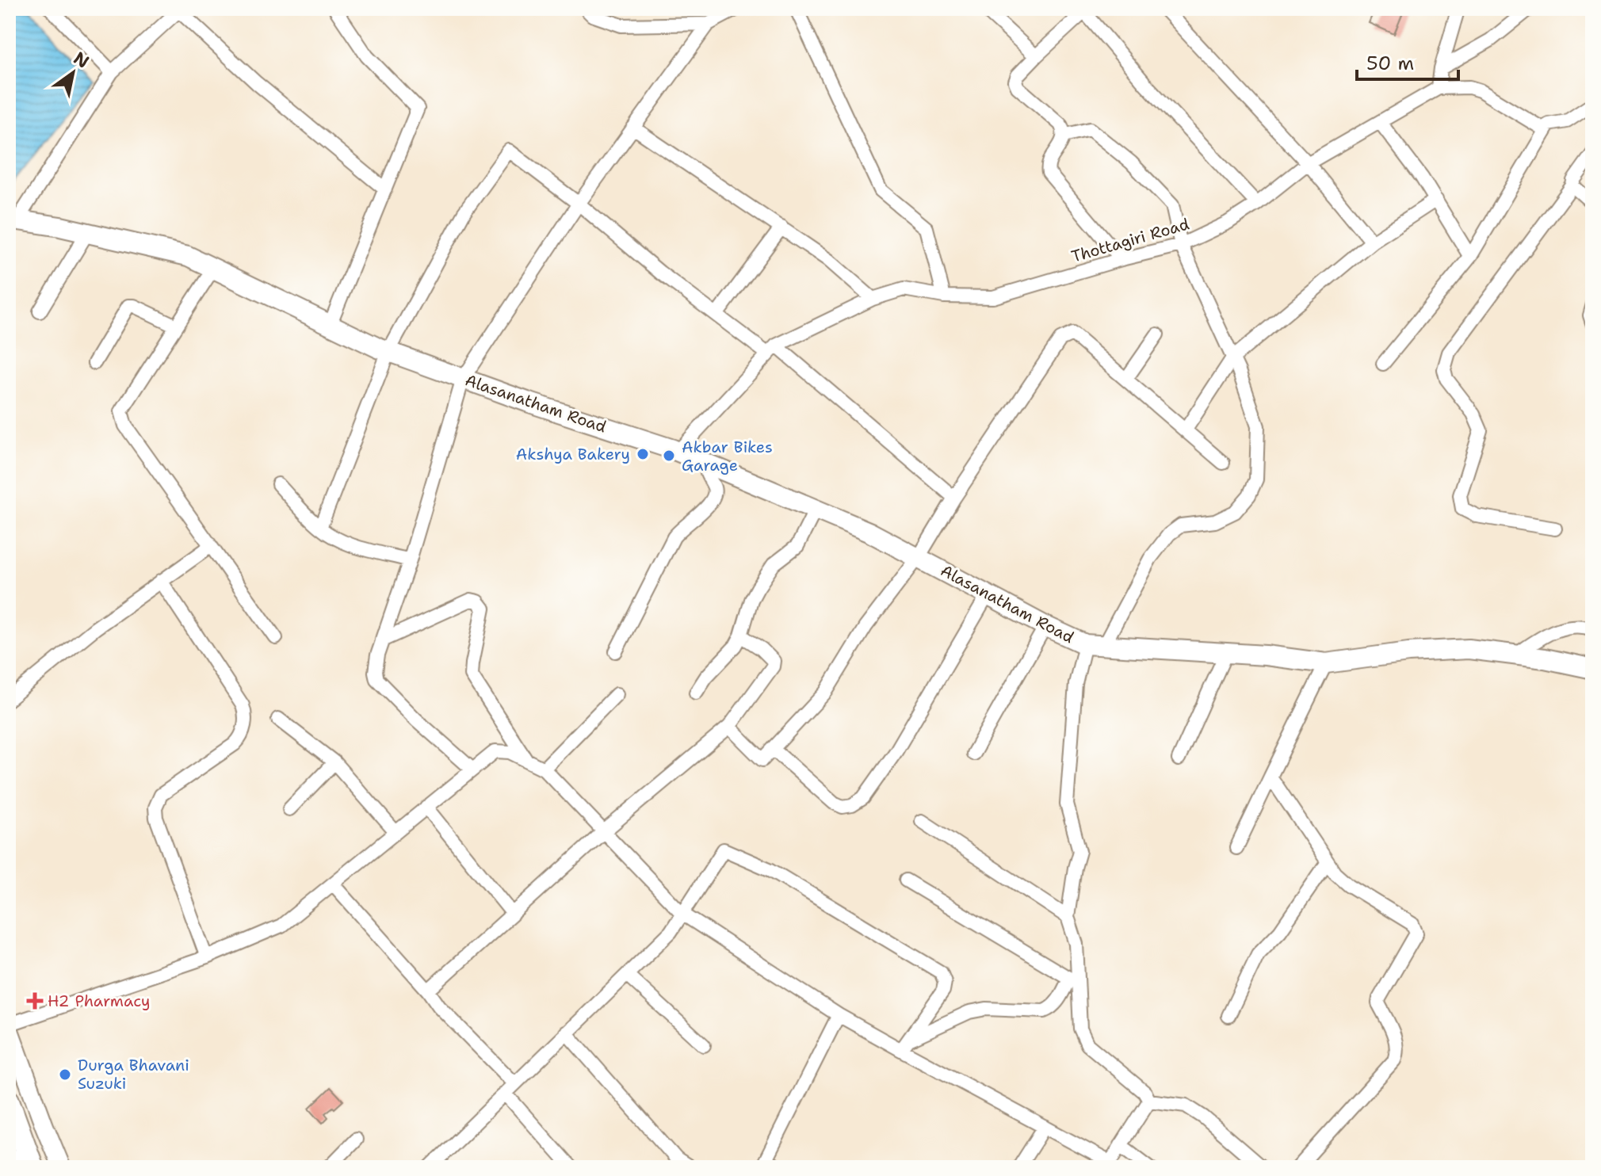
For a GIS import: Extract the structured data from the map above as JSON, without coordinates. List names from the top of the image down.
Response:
{
  "streets": {
    "main road": ["Alasanatham Road"],
    "street": ["Thottagiri Road"]
  },
  "crossings": [
    ["Thottagiri Road", "Alasanatham Road"]
  ],
  "places": {
    "other": ["Akshya Bakery", "Akbar Bikes Garage", "Durga Bhavani Suzuki"],
    "health": ["H2 Pharmacy"]
  },
  "scale_bar": "50 m",
  "north": "top right"
}
